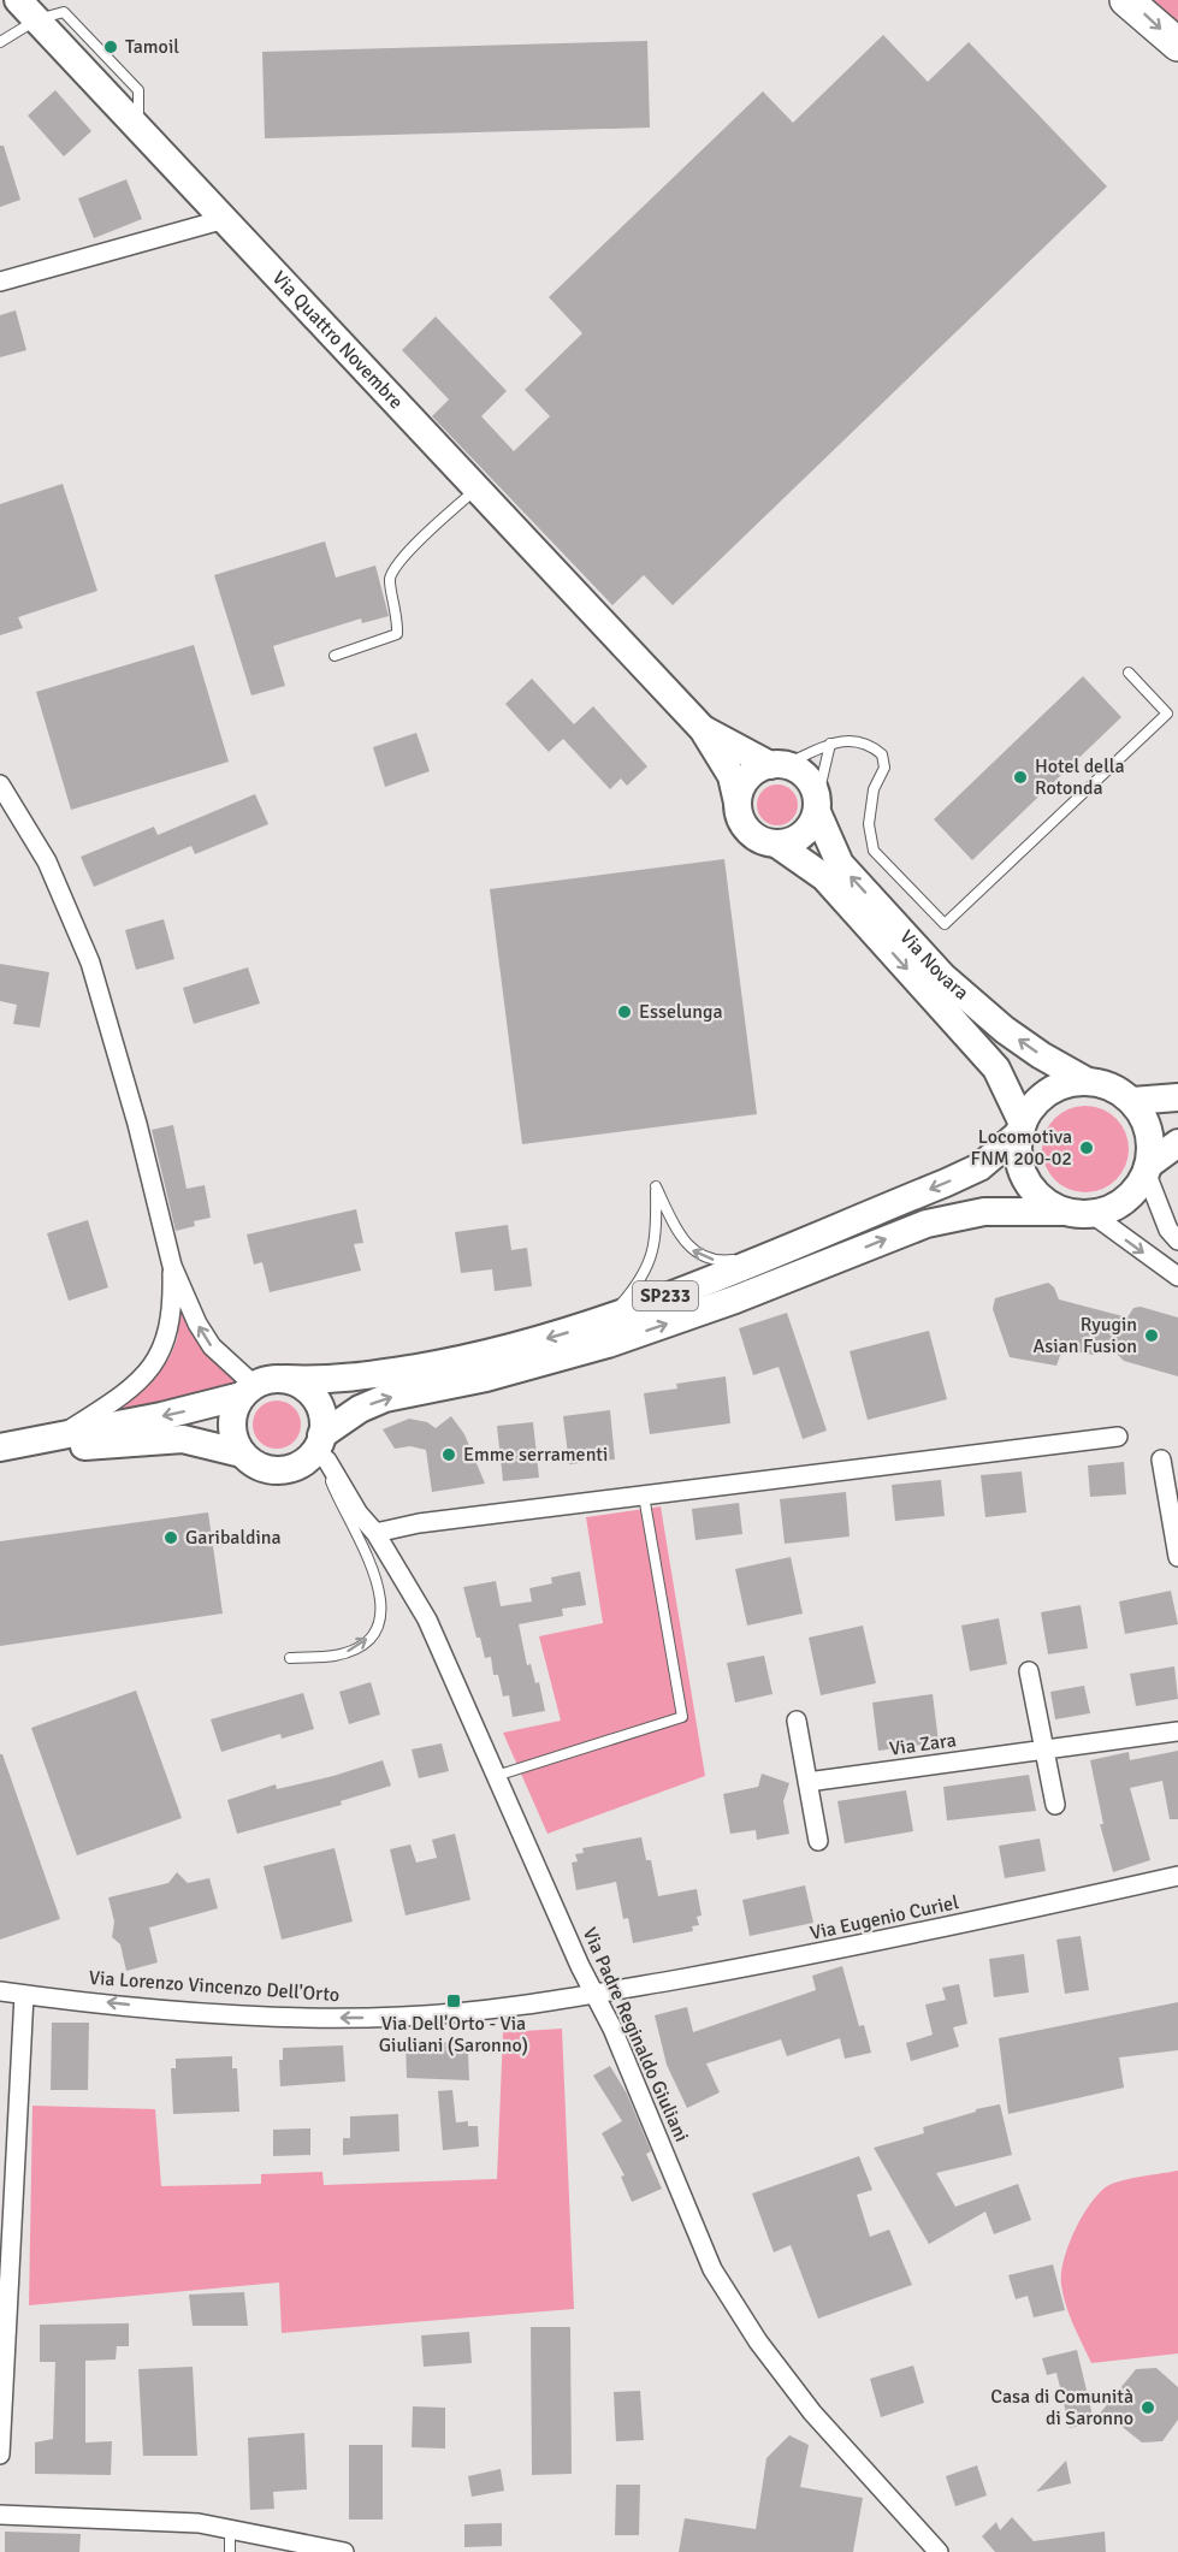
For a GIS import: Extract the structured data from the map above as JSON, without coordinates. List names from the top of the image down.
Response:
{
  "streets": {
    "main road": ["Via Quattro Novembre", "Via Novara", "SP233"],
    "street": [
      "Via Zara",
      "Via Eugenio Curiel",
      "Via Lorenzo Vincenzo Dell'Orto",
      "Via Padre Reginaldo Giuliani"
    ]
  },
  "crossings": [
    ["Via Quattro Novembre", "Via Novara"],
    ["Via Novara", "SP233"],
    ["SP233", "Via Padre Reginaldo Giuliani"],
    ["Via Eugenio Curiel", "Via Lorenzo Vincenzo Dell'Orto"],
    ["Via Eugenio Curiel", "Via Padre Reginaldo Giuliani"],
    ["Via Lorenzo Vincenzo Dell'Orto", "Via Padre Reginaldo Giuliani"]
  ],
  "one_way": ["Via Lorenzo Vincenzo Dell'Orto"],
  "places": {
    "other": [
      "Tamoil",
      "Hotel della Rotonda",
      "Esselunga",
      "Locomotiva FNM 200-02",
      "Ryugin Asian Fusion",
      "Emme serramenti",
      "Garibaldina",
      "Casa di Comunità di Saronno"
    ],
    "transit": ["Via Dell'Orto - Via Giuliani (Saronno)"]
  }
}
